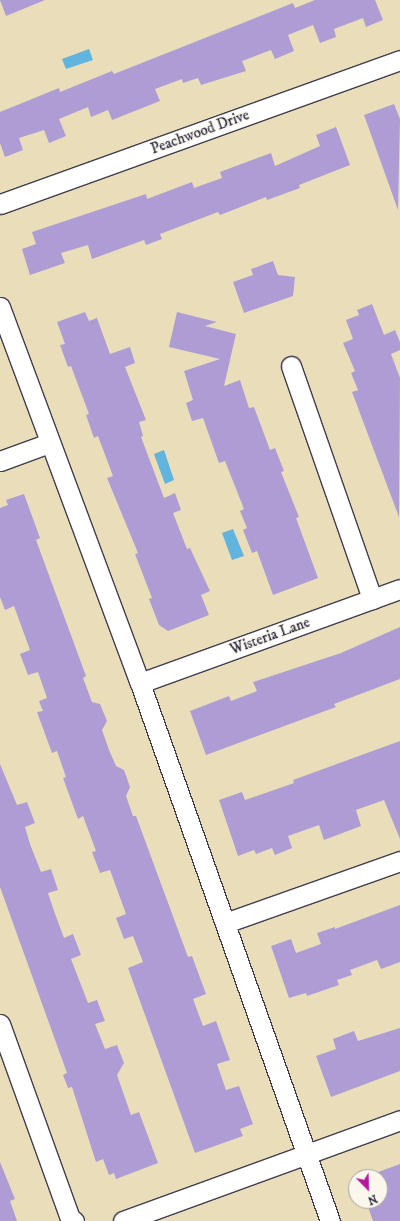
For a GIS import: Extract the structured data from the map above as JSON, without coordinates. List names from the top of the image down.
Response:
{
  "streets": {
    "street": ["Peachwood Drive", "Wisteria Lane"]
  },
  "north": "bottom right"
}
